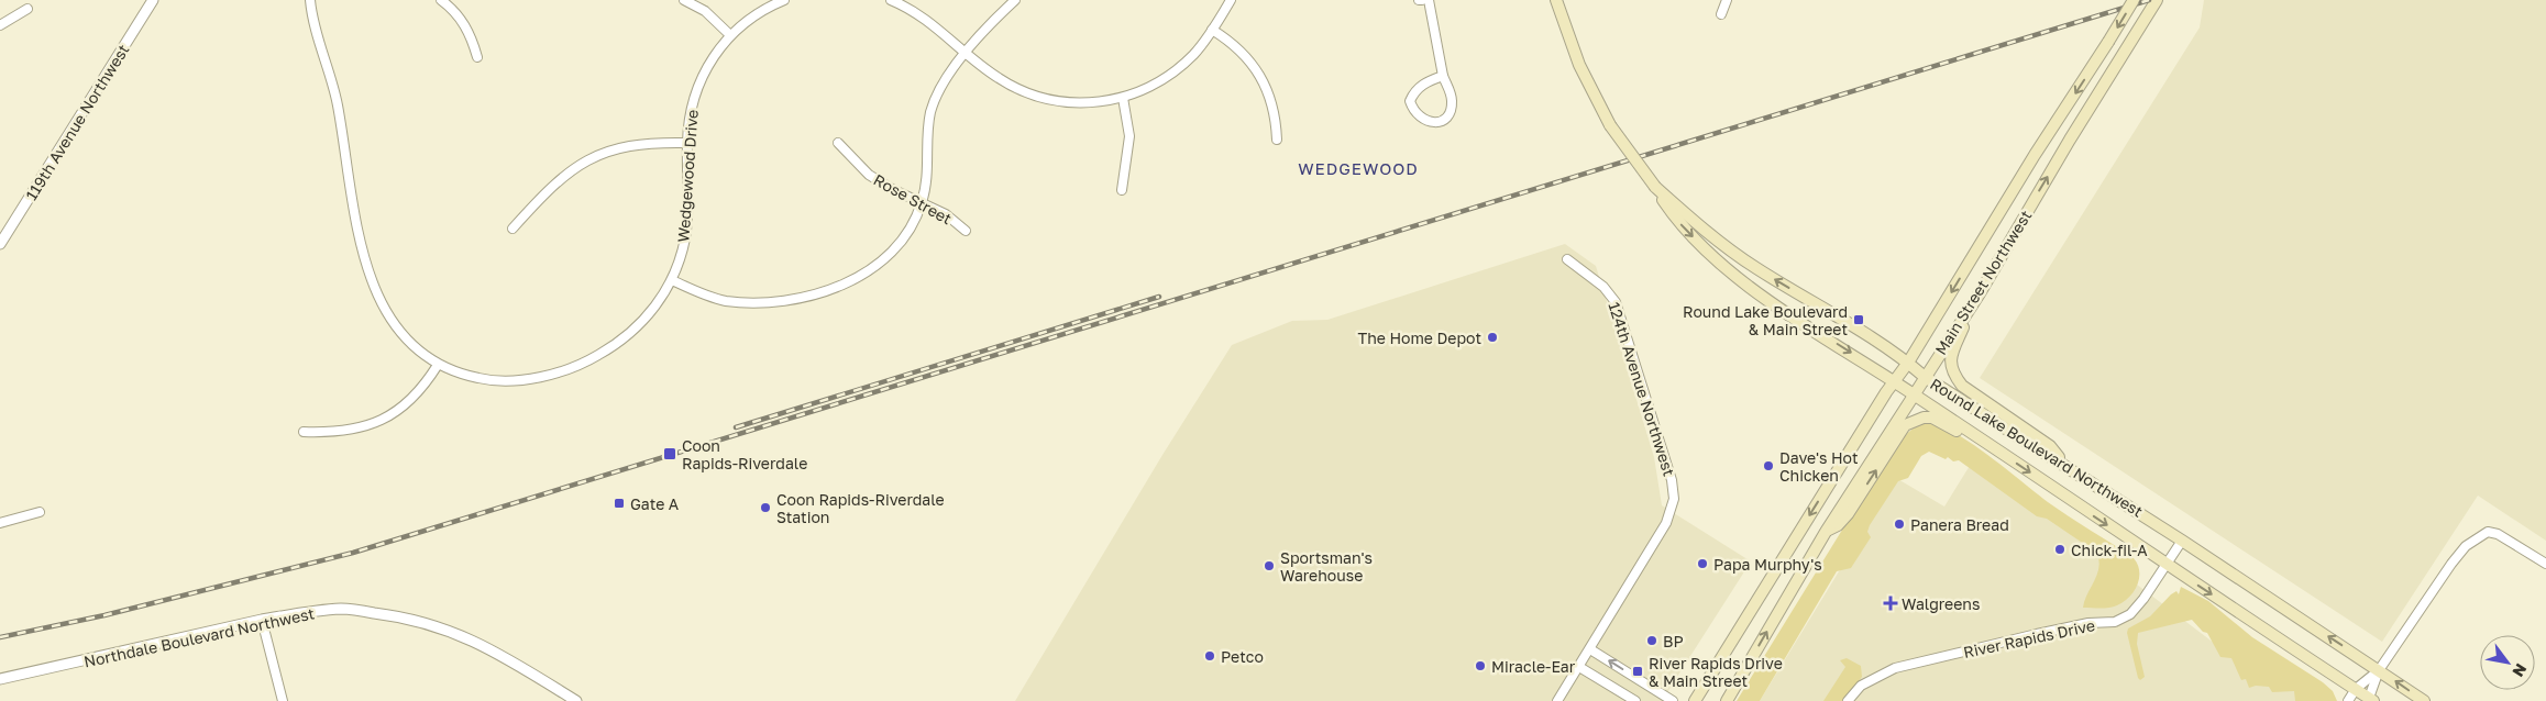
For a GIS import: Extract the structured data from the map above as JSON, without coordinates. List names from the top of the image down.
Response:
{
  "streets": {
    "main road": ["Main Street Northwest", "Round Lake Boulevard Northwest"],
    "street": [
      "119th Avenue Northwest",
      "Wedgewood Drive",
      "Rose Street",
      "124th Avenue Northwest",
      "Northdale Boulevard Northwest",
      "River Rapids Drive"
    ]
  },
  "crossings": [
    ["Main Street Northwest", "Round Lake Boulevard Northwest"],
    ["Round Lake Boulevard Northwest", "River Rapids Drive"]
  ],
  "districts": ["WEDGEWOOD"],
  "places": {
    "transit": [
      "Round Lake Boulevard & Main Street",
      "Coon Rapids-Riverdale",
      "Gate A",
      "River Rapids Drive & Main Street"
    ],
    "other": [
      "The Home Depot",
      "Dave's Hot Chicken",
      "Coon Rapids-Riverdale Station",
      "Panera Bread",
      "Chick-fil-A",
      "Papa Murphy's",
      "Sportsman's Warehouse",
      "BP",
      "Petco",
      "Miracle-Ear"
    ],
    "health": ["Walgreens"]
  },
  "north": "bottom right"
}
